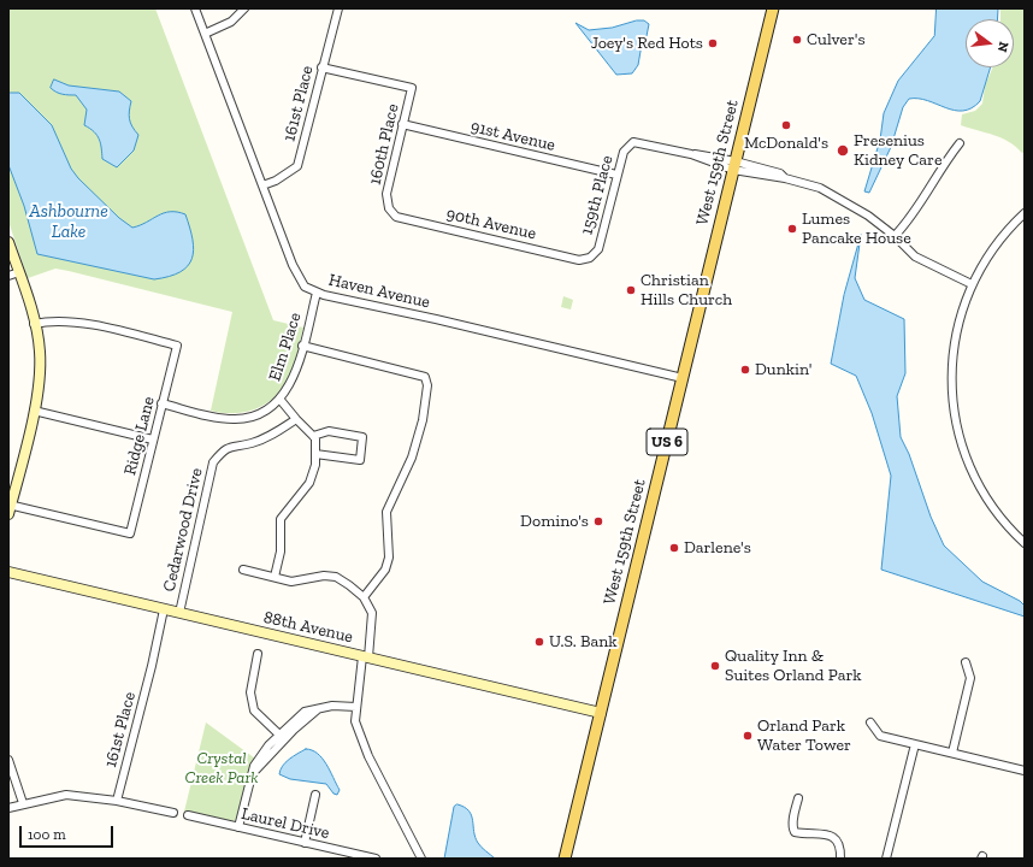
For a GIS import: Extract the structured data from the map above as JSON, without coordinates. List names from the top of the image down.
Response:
{
  "streets": {
    "main road": ["West 159th Street", "US 6"],
    "street": [
      "161st Place",
      "91st Avenue",
      "160th Place",
      "159th Place",
      "90th Avenue",
      "Haven Avenue",
      "Elm Place",
      "Ridge Lane",
      "Cedarwood Drive",
      "88th Avenue",
      "Laurel Drive"
    ]
  },
  "crossings": [
    ["161st Place", "160th Place"],
    ["161st Place", "Haven Avenue"],
    ["161st Place", "88th Avenue"],
    ["91st Avenue", "160th Place"],
    ["91st Avenue", "159th Place"],
    ["160th Place", "90th Avenue"],
    ["West 159th Street", "159th Place"],
    ["West 159th Street", "Haven Avenue"],
    ["West 159th Street", "88th Avenue"],
    ["159th Place", "90th Avenue"],
    ["Haven Avenue", "Elm Place"],
    ["Elm Place", "Ridge Lane"],
    ["Cedarwood Drive", "88th Avenue"]
  ],
  "water": ["Ashbourne Lake"],
  "parks": ["Crystal Creek Park"],
  "places": [
    "Culver's",
    "Joey's Red Hots",
    "McDonald's",
    "Fresenius Kidney Care",
    "Lumes Pancake House",
    "Christian Hills Church",
    "Dunkin'",
    "Domino's",
    "Darlene's",
    "U.S. Bank",
    "Quality Inn & Suites Orland Park",
    "Orland Park Water Tower"
  ],
  "scale_bar": "100 m",
  "north": "right"
}
